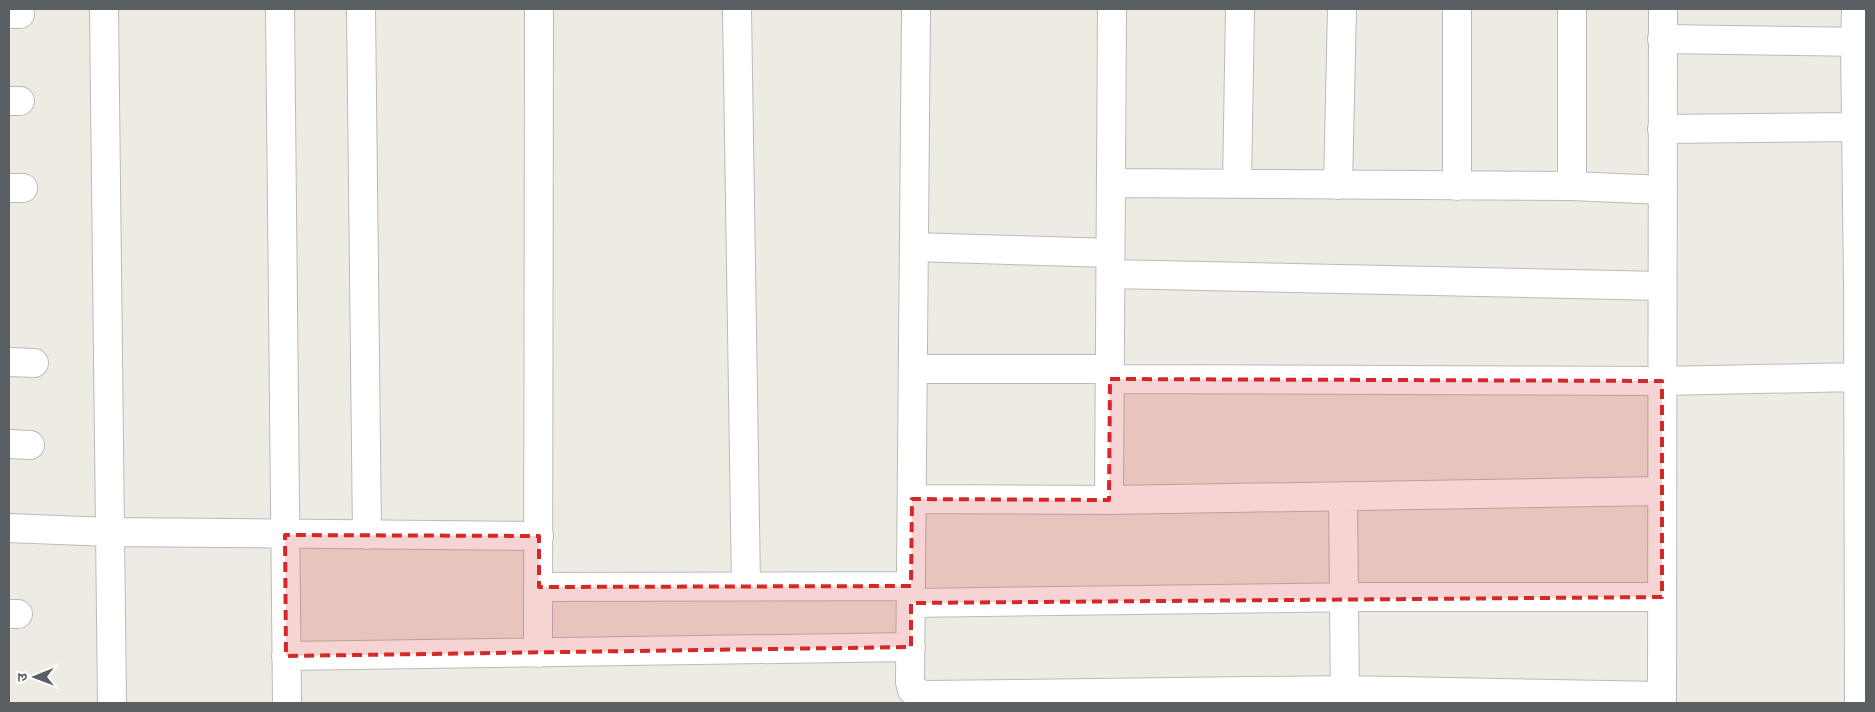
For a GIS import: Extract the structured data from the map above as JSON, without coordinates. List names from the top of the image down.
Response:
{
  "north": "left"
}
